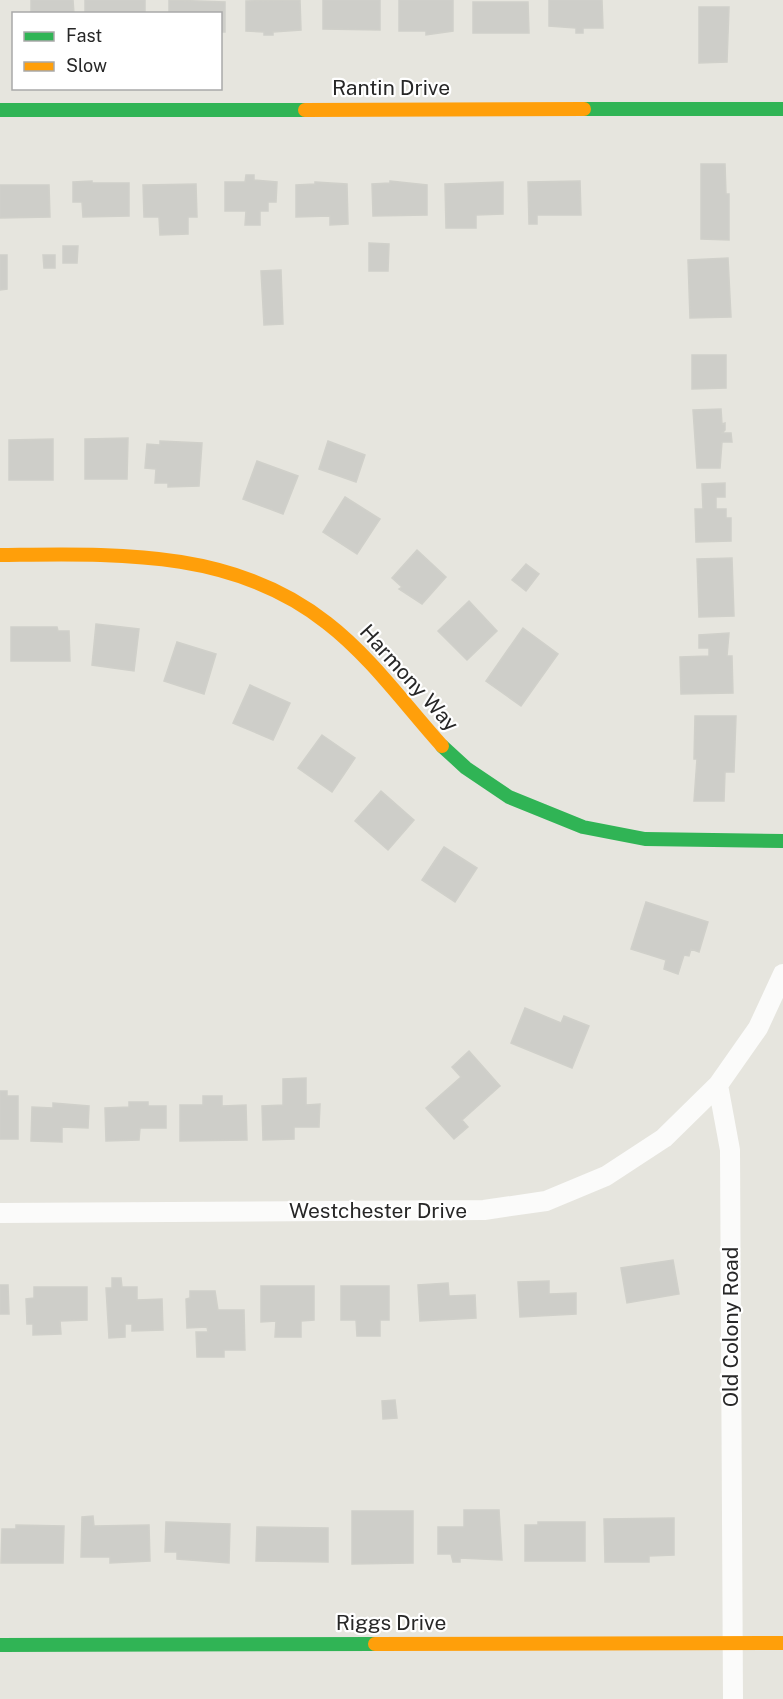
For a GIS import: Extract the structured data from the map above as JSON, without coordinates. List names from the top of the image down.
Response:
{
  "streets": {
    "street": [
      "Rantin Drive",
      "Harmony Way",
      "Westchester Drive",
      "Old Colony Road",
      "Riggs Drive"
    ]
  },
  "crossings": [
    ["Westchester Drive", "Old Colony Road"],
    ["Old Colony Road", "Riggs Drive"]
  ],
  "legend": ["Fast", "Slow"]
}
